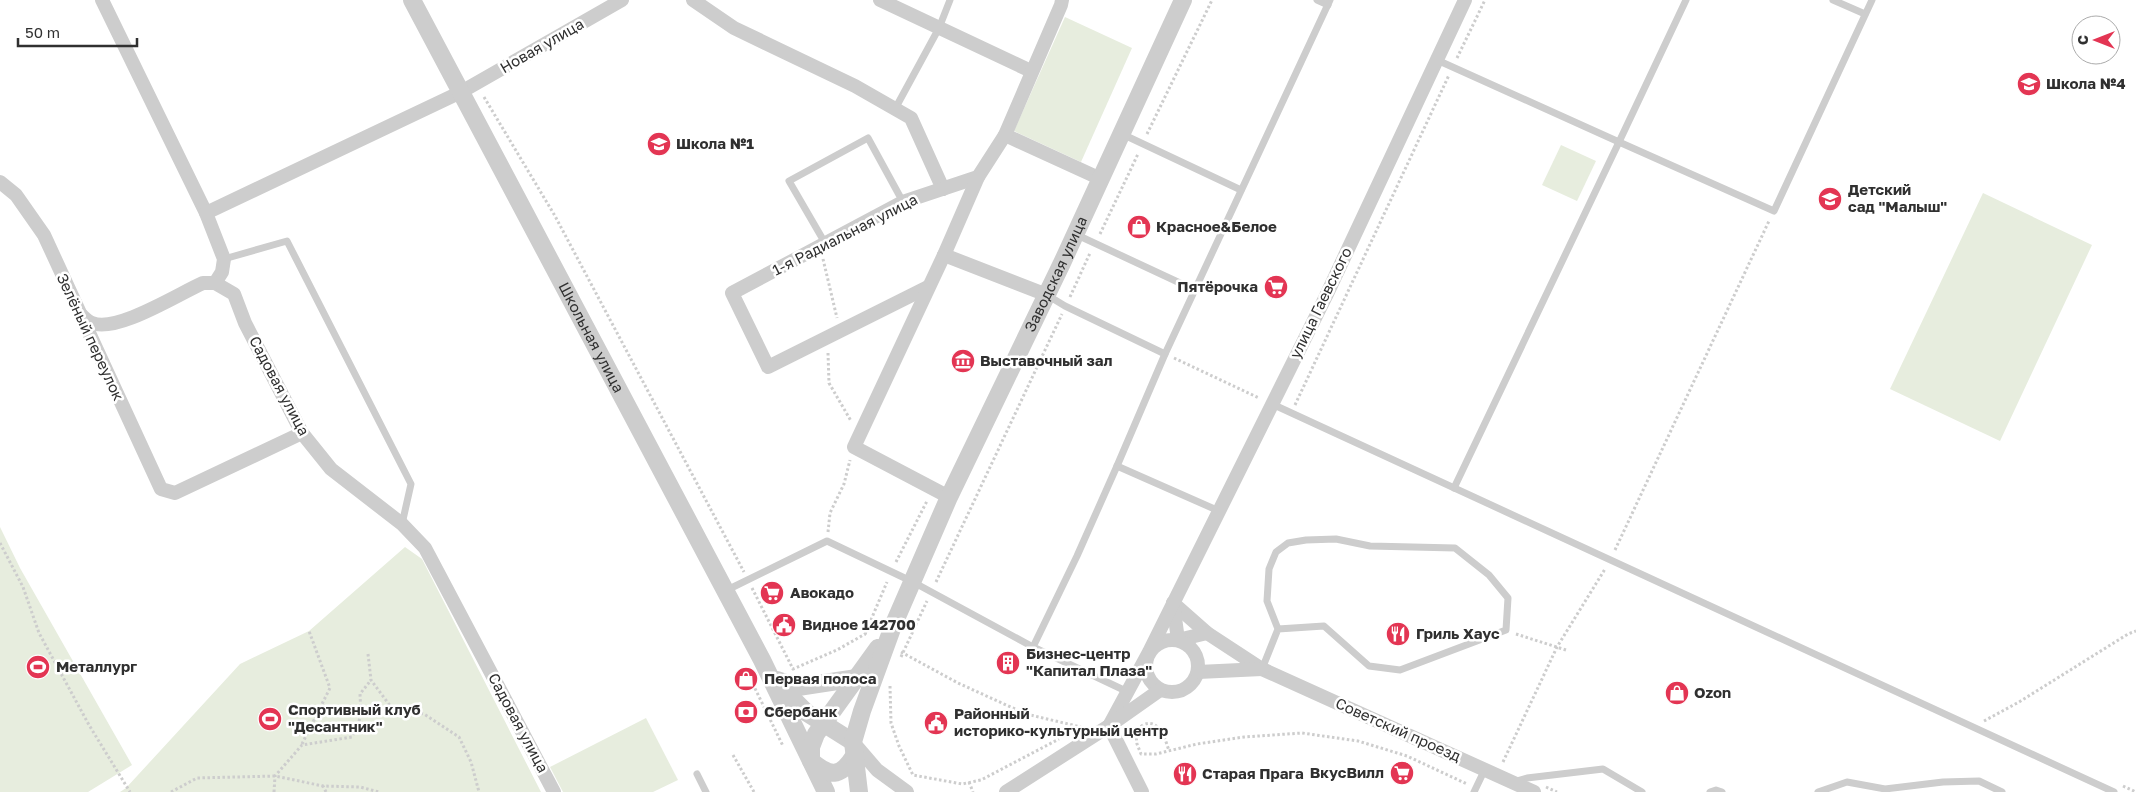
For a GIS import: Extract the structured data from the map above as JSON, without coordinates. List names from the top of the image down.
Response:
{
  "streets": {
    "street": [
      "Новая улица",
      "1-я Радиальная улица",
      "Заводская улица",
      "улица Гаевского",
      "Зелёный переулок",
      "Школьная улица",
      "Садовая улица",
      "Советский проезд"
    ]
  },
  "crossings": [
    ["Новая улица", "Школьная улица"],
    ["улица Гаевского", "Советский проезд"],
    ["Зелёный переулок", "Садовая улица"]
  ],
  "places": {
    "school or university": ["Школа №4", "Школа №1", "Детский сад \"Малыш\""],
    "shop": ["Красное&Белое", "Первая полоса", "Ozon"],
    "supermarket": ["Пятёрочка", "Авокадо", "ВкусВилл"],
    "museum": ["Выставочный зал"],
    "public building": ["Видное 142700", "Районный историко-культурный центр"],
    "restaurant": ["Гриль Хаус", "Старая Прага"],
    "building": ["Бизнес-центр \"Капитал Плаза\""],
    "sports": ["Металлург", "Спортивный клуб \"Десантник\""],
    "bank": ["Сбербанк"]
  },
  "scale_bar": "50 m",
  "north": "left"
}
